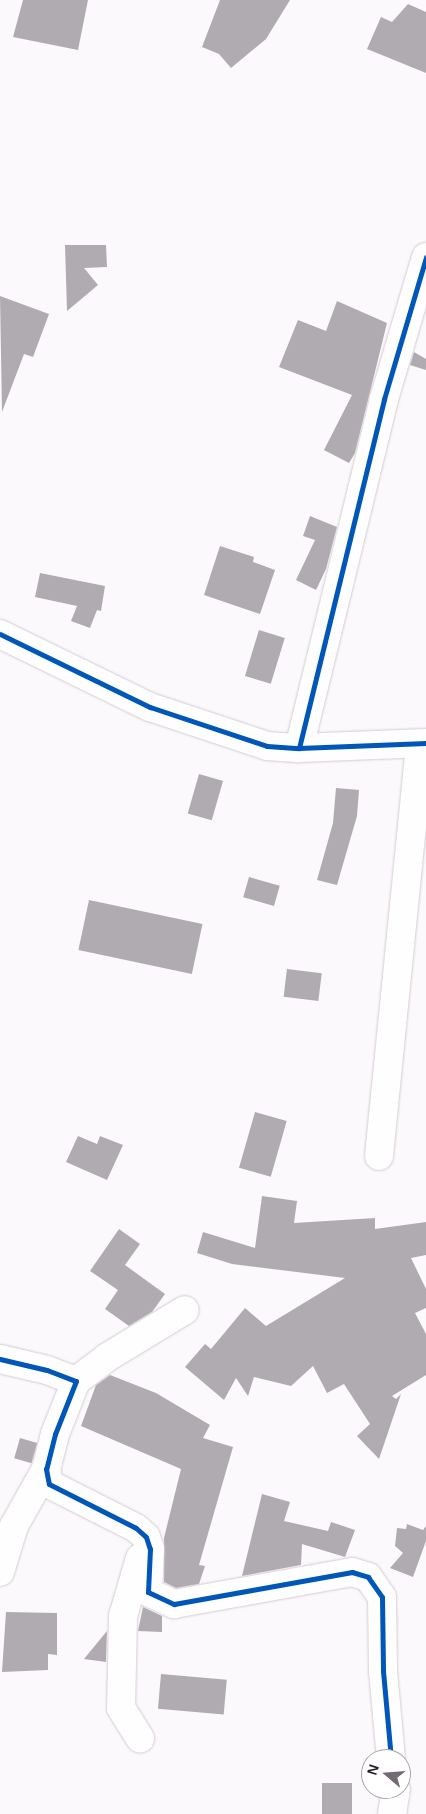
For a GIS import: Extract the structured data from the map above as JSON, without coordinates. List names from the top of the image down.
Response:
{
  "north": "left"
}
